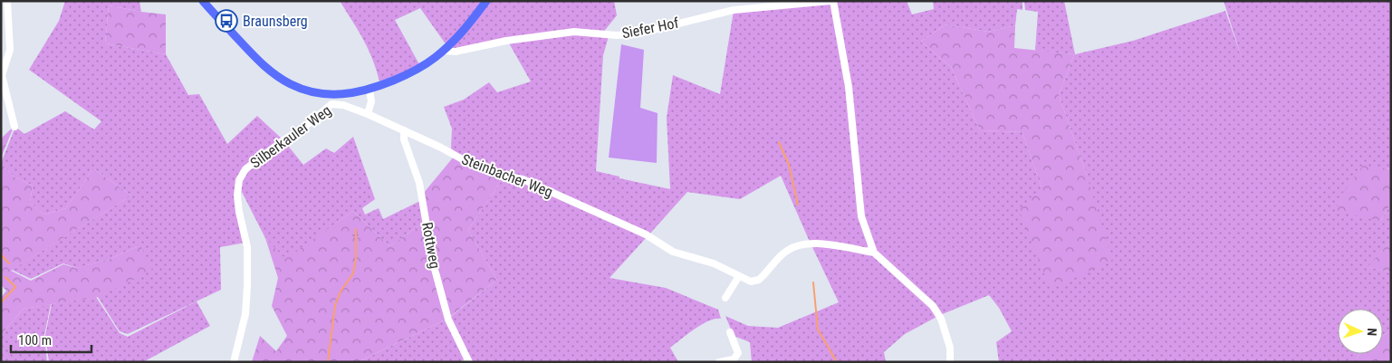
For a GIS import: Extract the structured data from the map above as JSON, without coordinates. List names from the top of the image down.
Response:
{
  "streets": {
    "street": [
      "Siefer Hof",
      "Silberkauler Weg",
      "Steinbacher Weg",
      "Rottweg"
    ]
  },
  "crossings": [
    ["Silberkauler Weg", "Steinbacher Weg"],
    ["Steinbacher Weg", "Rottweg"]
  ],
  "places": {
    "bus stop": ["Braunsberg"]
  },
  "scale_bar": "100 m",
  "north": "right"
}
